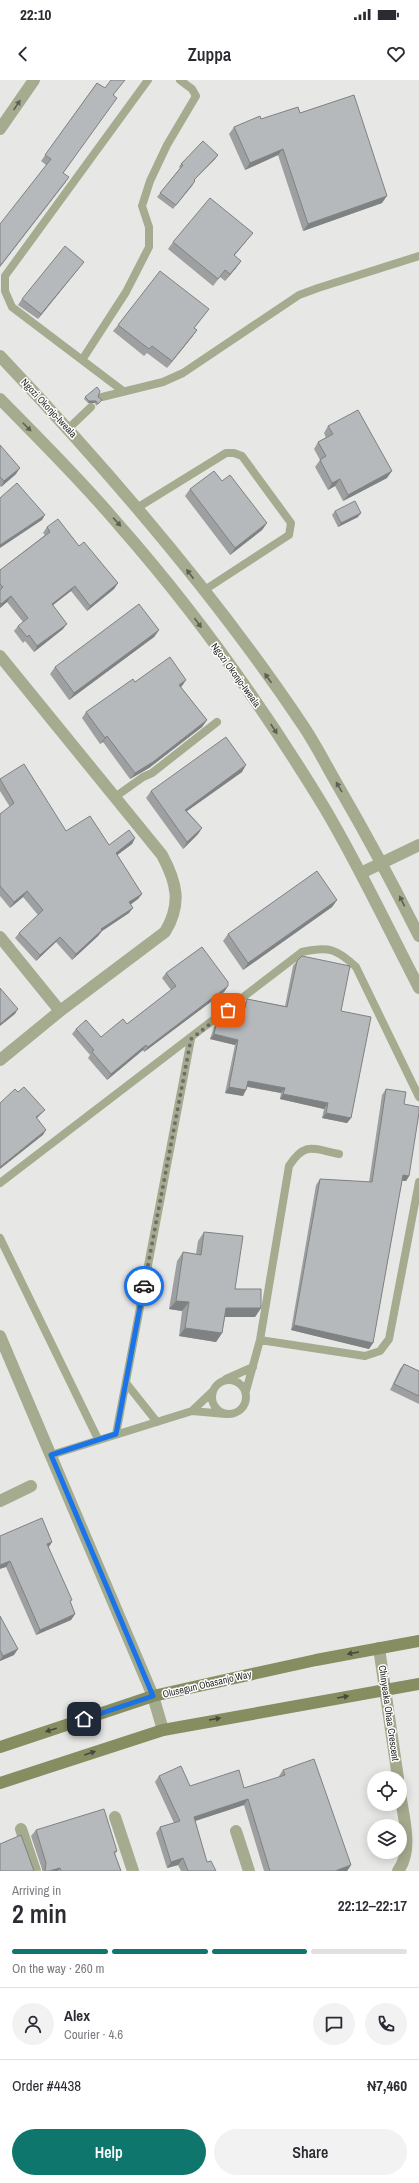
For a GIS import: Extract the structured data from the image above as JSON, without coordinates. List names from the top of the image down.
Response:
{
  "streets": {
    "main road": ["Olusegun Obasanjo Way"],
    "street": ["Ngozi Okonjo-Iweala", "Chinyeaka Ohaa Crescent"]
  },
  "crossings": [
    ["Olusegun Obasanjo Way", "Chinyeaka Ohaa Crescent"]
  ],
  "page": {
    "status": "22:10",
    "header": "Zuppa",
    "heading": ["2 min", "Arriving in", "22:12–22:17"],
    "panel": [
      "Alex",
      "Courier · 4.6",
      "Order #4438",
      "₦7,460"
    ],
    "bar": "On the way · 260 m",
    "buttons": ["Help", "Share"]
  }
}
